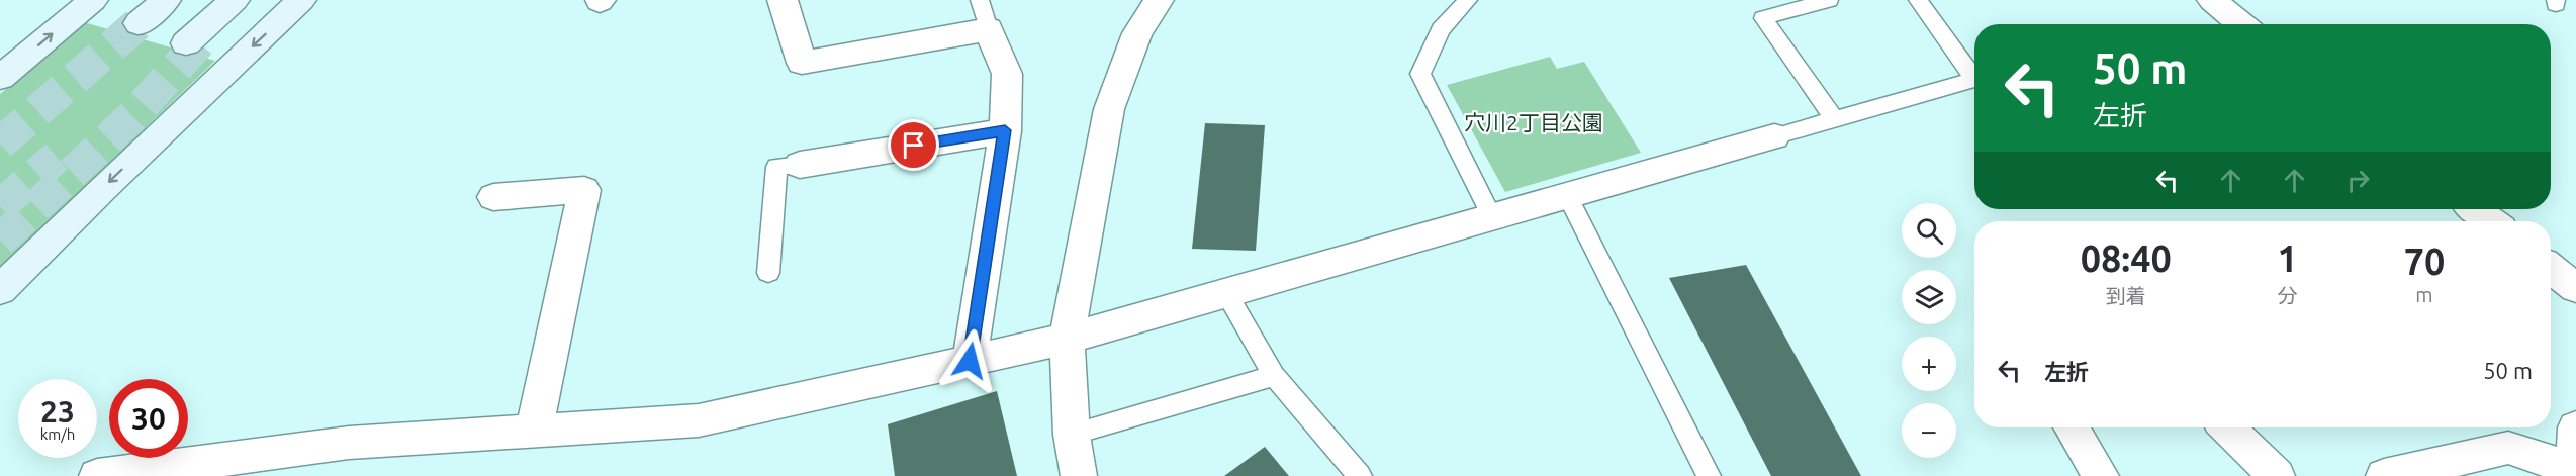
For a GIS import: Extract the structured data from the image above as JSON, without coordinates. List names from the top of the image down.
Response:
{
  "parks": ["穴川2丁目公園"],
  "page": {
    "turn": ["50 m", "左折"],
    "map_buttons": ["+", "−"],
    "eta": [
      "08:40",
      "到着",
      "1",
      "分",
      "70",
      "m"
    ],
    "list": [
      {
        "name": "左折",
        "value": "50 m"
      }
    ],
    "speed": "23 km/h",
    "limit": "30"
  }
}
